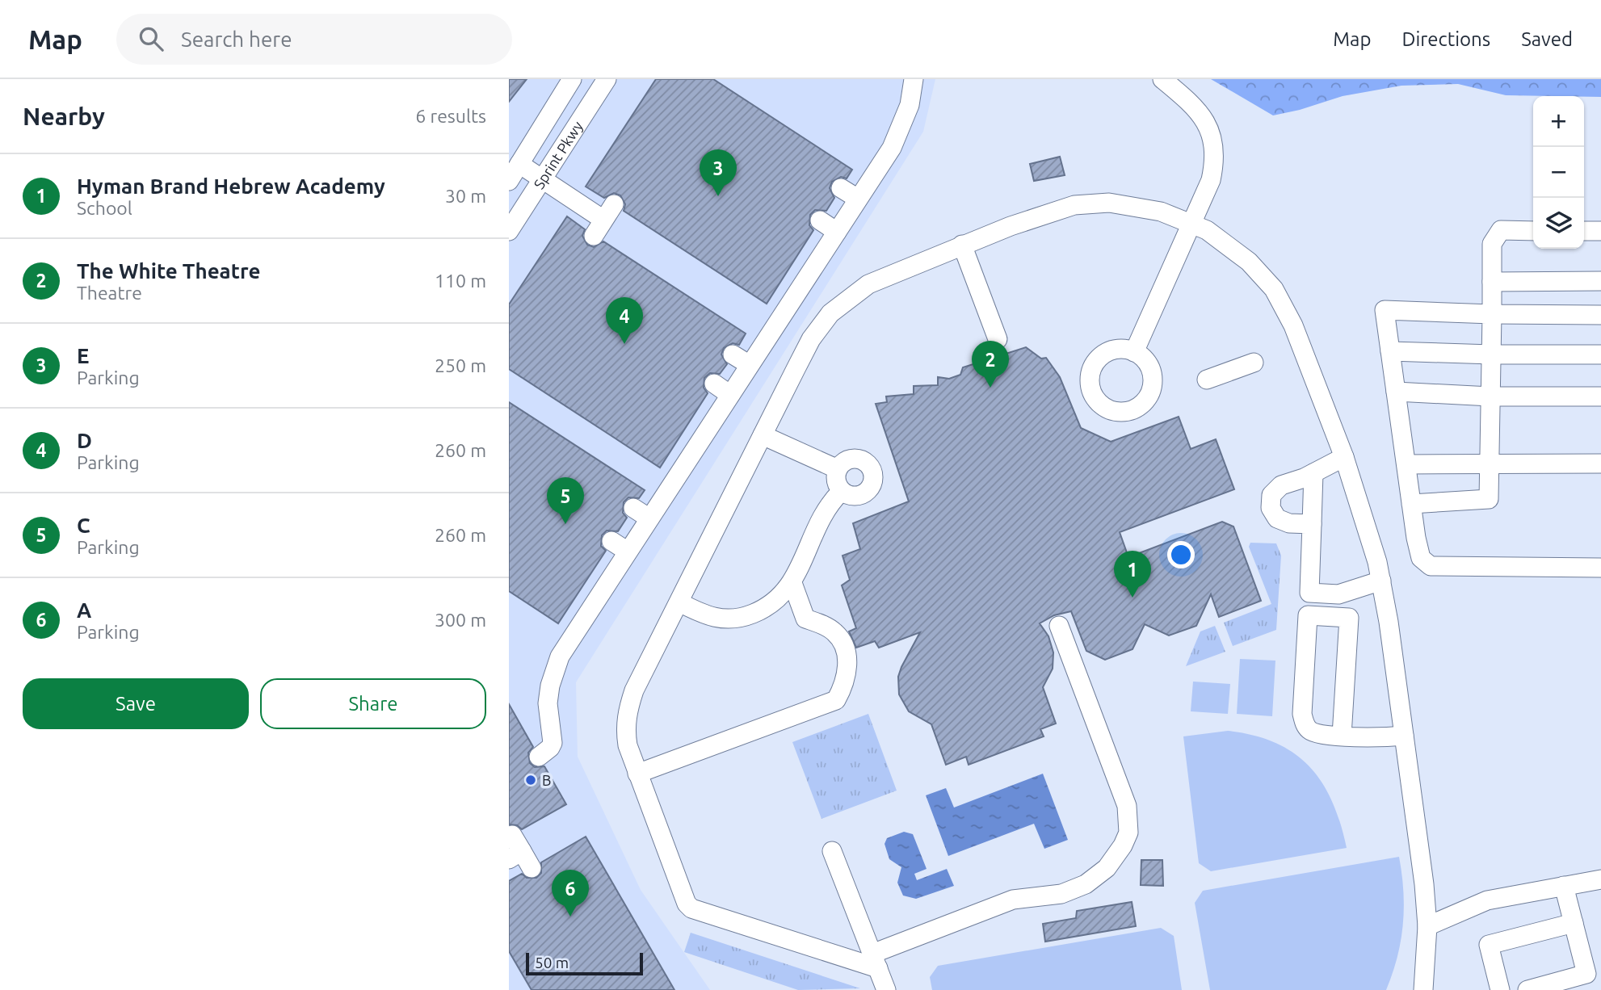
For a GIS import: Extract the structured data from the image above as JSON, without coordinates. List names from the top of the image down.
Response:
{
  "streets": {
    "street": ["Sprint Pkwy"]
  },
  "places": ["B"],
  "scale_bar": "50 m",
  "page": {
    "header": "Map",
    "search": "Search here",
    "nav": ["Map", "Directions", "Saved"],
    "heading": ["Nearby", "6 results"],
    "map_buttons": ["+", "−"],
    "pins": [
      "3",
      "4",
      "2",
      "5",
      "1",
      "6"
    ],
    "list": [
      {
        "mark": "1",
        "name": "Hyman Brand Hebrew Academy",
        "note": "School",
        "value": "30 m"
      },
      {
        "mark": "2",
        "name": "The White Theatre",
        "note": "Theatre",
        "value": "110 m"
      },
      {
        "mark": "3",
        "name": "E",
        "note": "Parking",
        "value": "250 m"
      },
      {
        "mark": "4",
        "name": "D",
        "note": "Parking",
        "value": "260 m"
      },
      {
        "mark": "5",
        "name": "C",
        "note": "Parking",
        "value": "260 m"
      },
      {
        "mark": "6",
        "name": "A",
        "note": "Parking",
        "value": "300 m"
      }
    ],
    "buttons": ["Save", "Share"],
    "scale": "50 m"
  }
}
